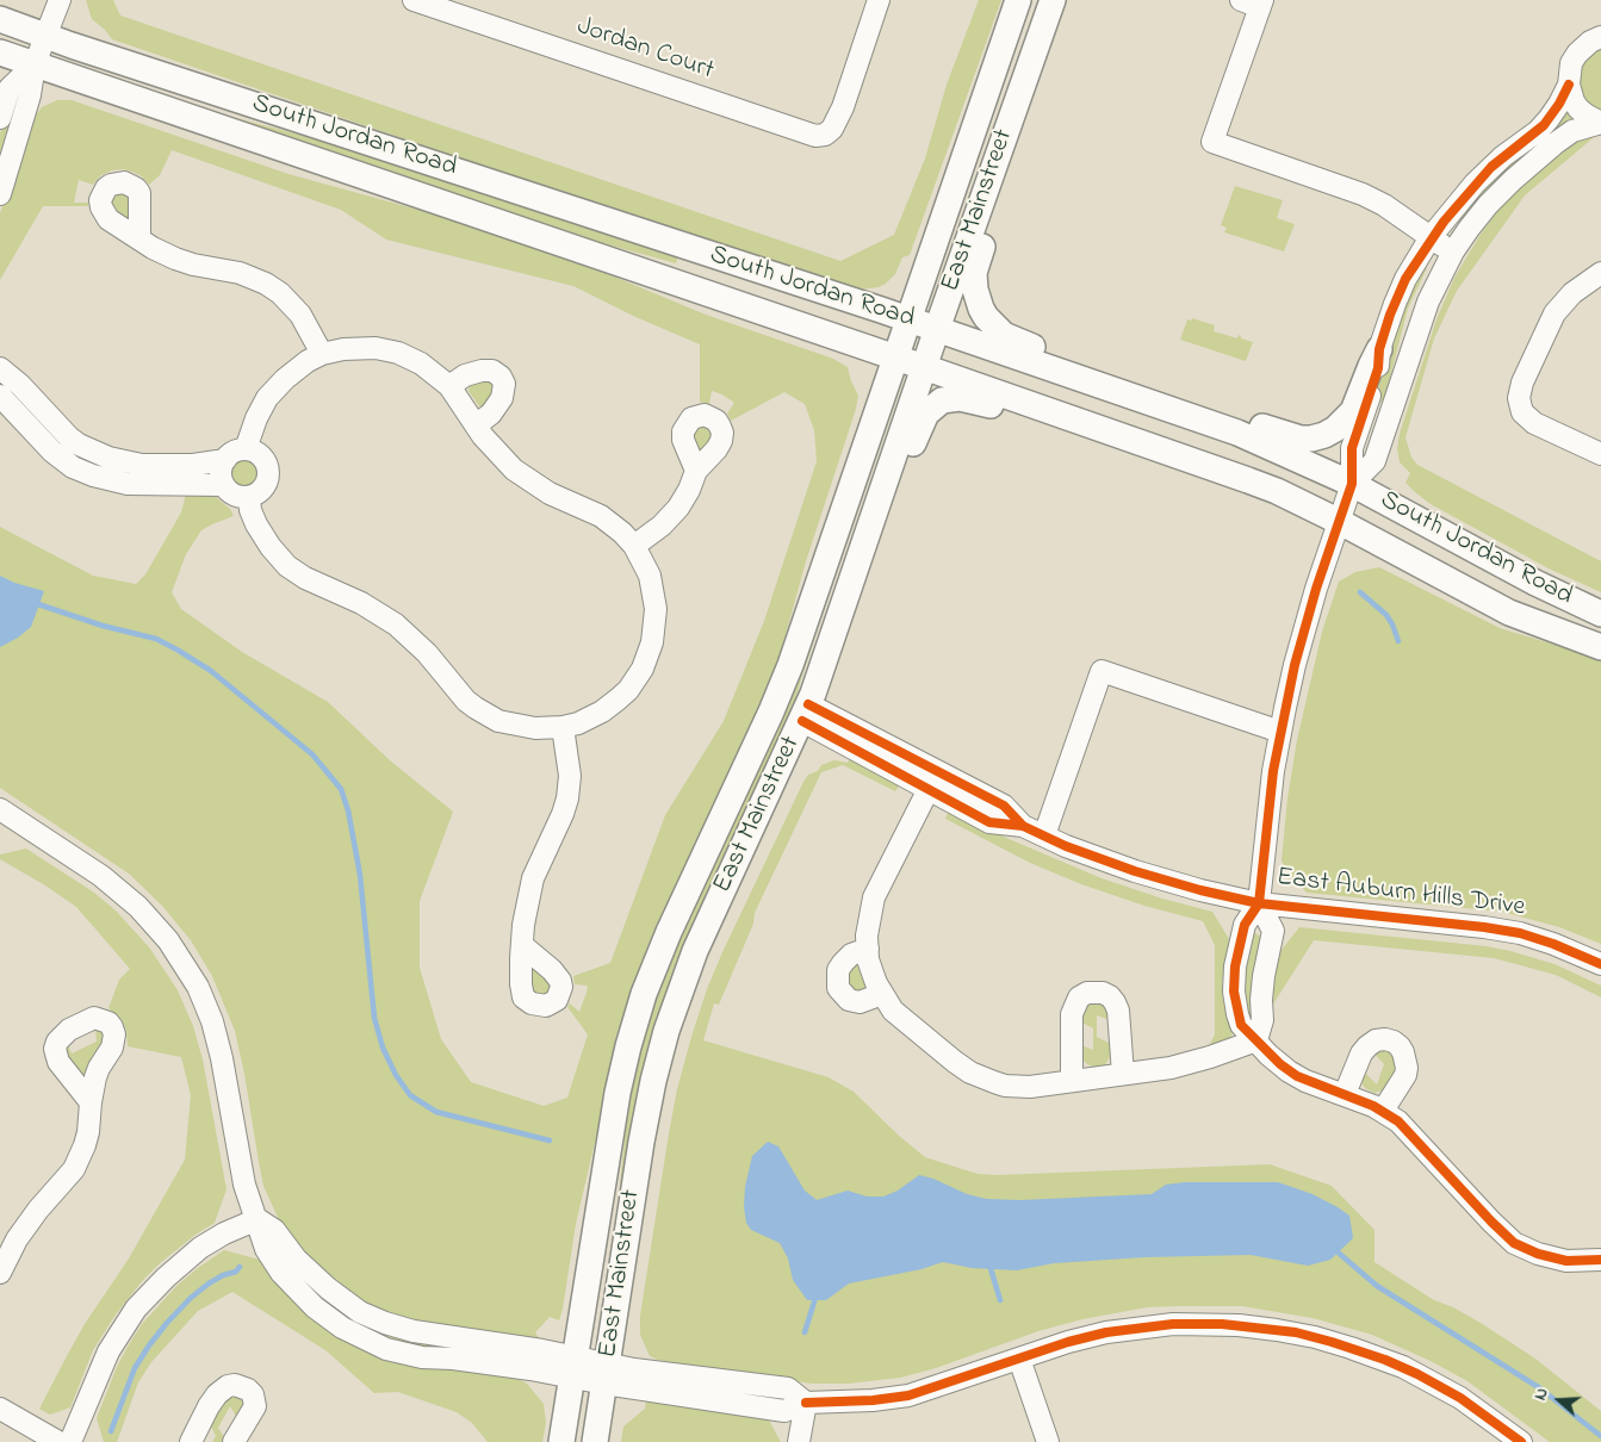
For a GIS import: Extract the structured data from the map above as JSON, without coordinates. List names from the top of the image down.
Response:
{
  "streets": {
    "main road": ["South Jordan Road", "East Mainstreet"],
    "street": ["Jordan Court", "East Auburn Hills Drive"]
  },
  "crossings": [
    ["South Jordan Road", "East Mainstreet"],
    ["East Mainstreet", "East Auburn Hills Drive"]
  ],
  "north": "left"
}
